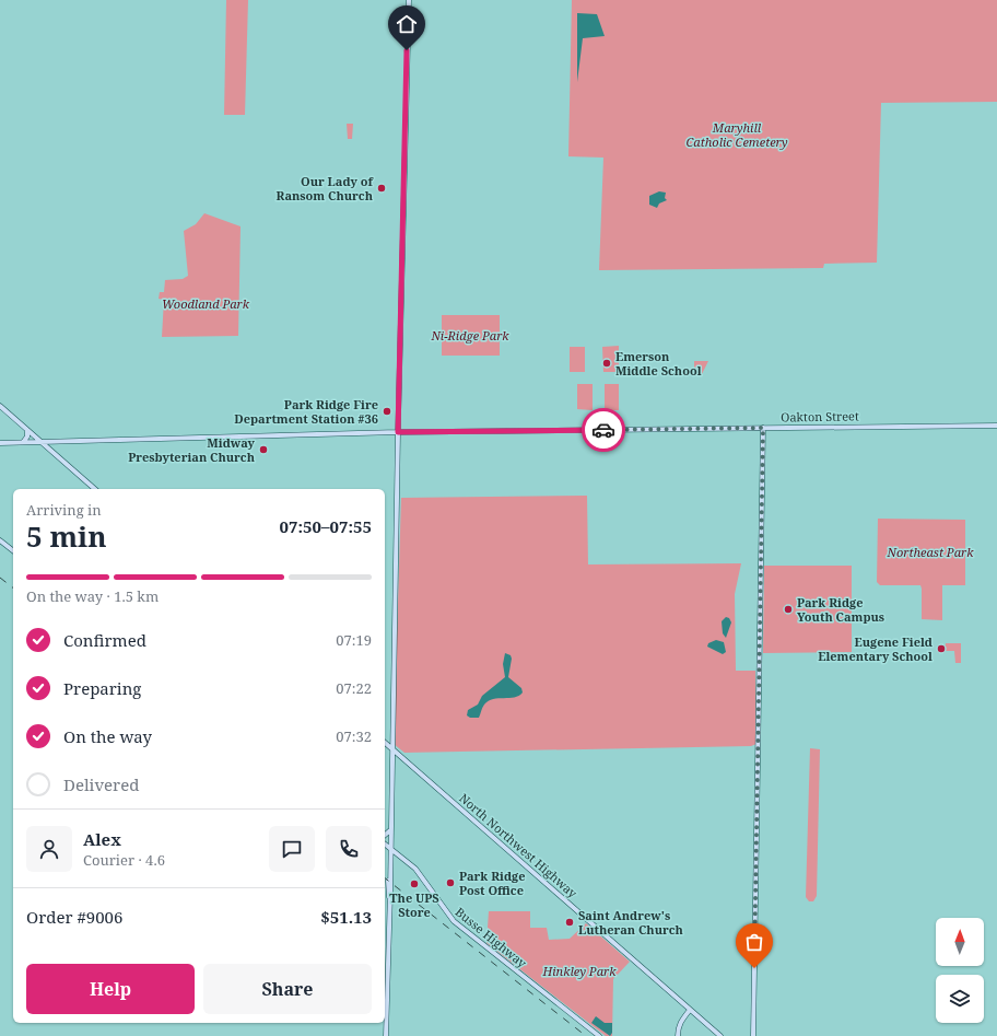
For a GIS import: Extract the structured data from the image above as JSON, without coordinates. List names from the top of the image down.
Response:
{
  "streets": {
    "main road": ["Oakton Street", "North Northwest Highway", "Busse Highway"]
  },
  "parks": [
    "Maryhill Catholic Cemetery",
    "Woodland Park",
    "Ni-Ridge Park",
    "Northeast Park",
    "Hinkley Park"
  ],
  "places": [
    "Our Lady of Ransom Church",
    "Emerson Middle School",
    "Park Ridge Fire Department Station #36",
    "Midway Presbyterian Church",
    "Park Ridge Youth Campus",
    "Eugene Field Elementary School",
    "Park Ridge Post Office",
    "The UPS Store",
    "Saint Andrew's Lutheran Church"
  ],
  "north": "top",
  "page": {
    "heading": ["5 min", "Arriving in", "07:50–07:55"],
    "panel": [
      "Alex",
      "Courier · 4.6",
      "Order #9006",
      "$51.13"
    ],
    "bar": "On the way · 1.5 km",
    "list": [
      ["Confirmed", "07:19"],
      ["Preparing", "07:22"],
      ["On the way", "07:32"],
      "Delivered"
    ],
    "buttons": ["Help", "Share"]
  }
}
